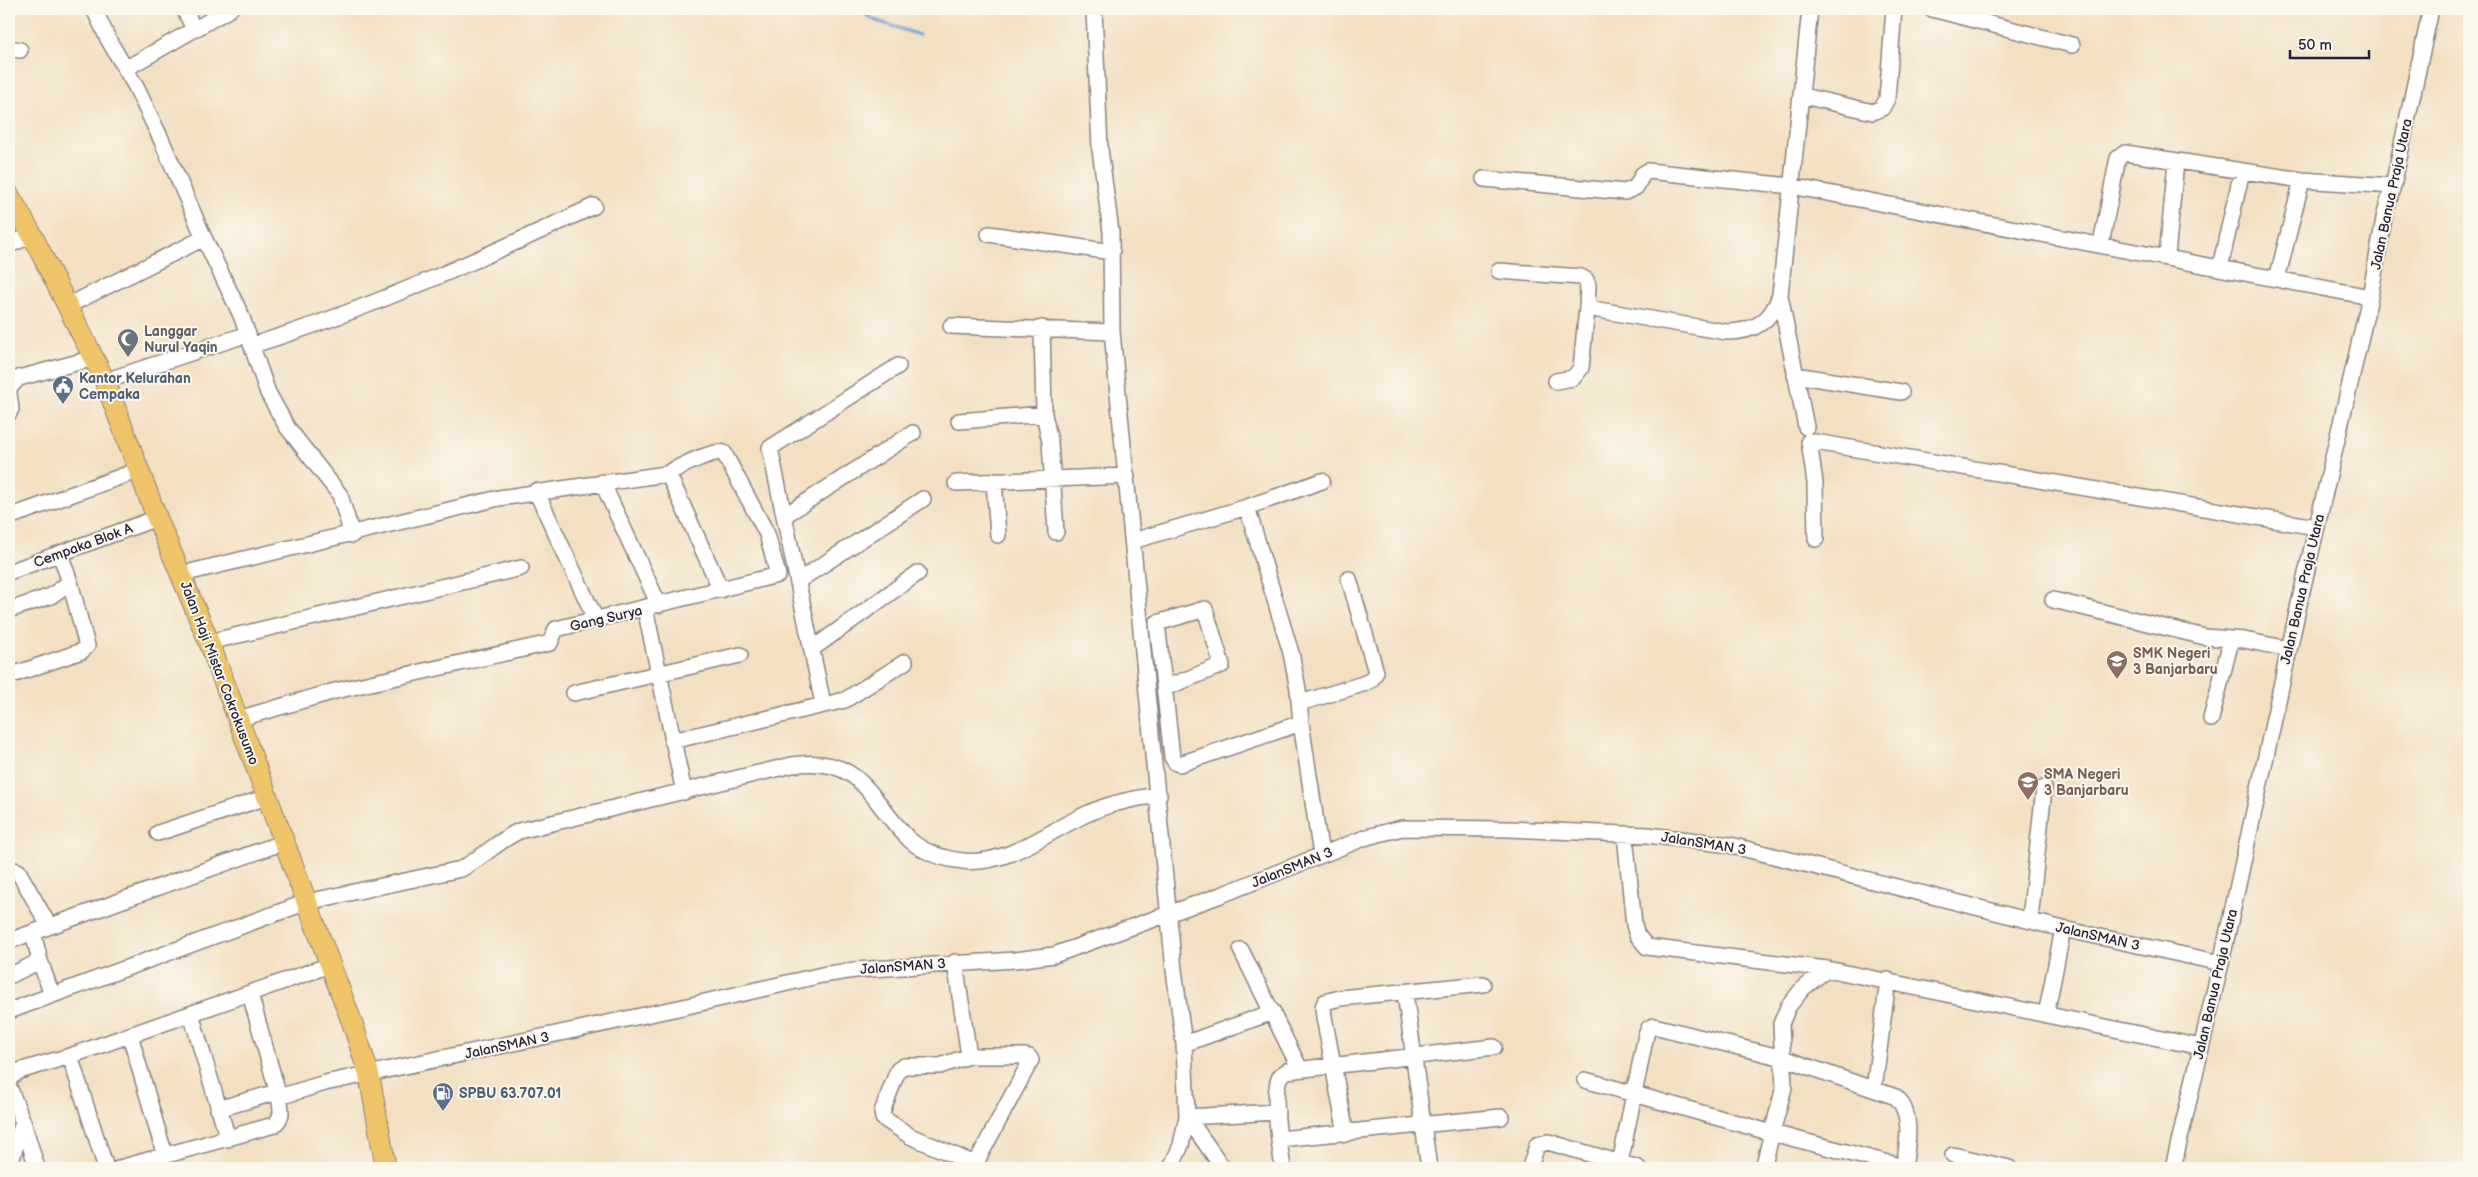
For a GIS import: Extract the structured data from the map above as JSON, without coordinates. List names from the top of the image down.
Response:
{
  "streets": {
    "main road": ["Jalan Haji Mistar Cokrokusumo"],
    "street": [
      "Jalan Banua Praja Utara",
      "Cempaka Blok A",
      "Gang Surya",
      "JalanSMAN 3"
    ]
  },
  "crossings": [
    ["Jalan Banua Praja Utara", "JalanSMAN 3"],
    ["Cempaka Blok A", "Jalan Haji Mistar Cokrokusumo"],
    ["Gang Surya", "Jalan Haji Mistar Cokrokusumo"],
    ["Jalan Haji Mistar Cokrokusumo", "JalanSMAN 3"]
  ],
  "places": {
    "mosque": ["Langgar Nurul Yaqin"],
    "public building": ["Kantor Kelurahan Cempaka"],
    "school or university": ["SMK Negeri 3 Banjarbaru", "SMA Negeri 3 Banjarbaru"],
    "fuel station": ["SPBU 63.707.01"]
  },
  "scale_bar": "50 m"
}
